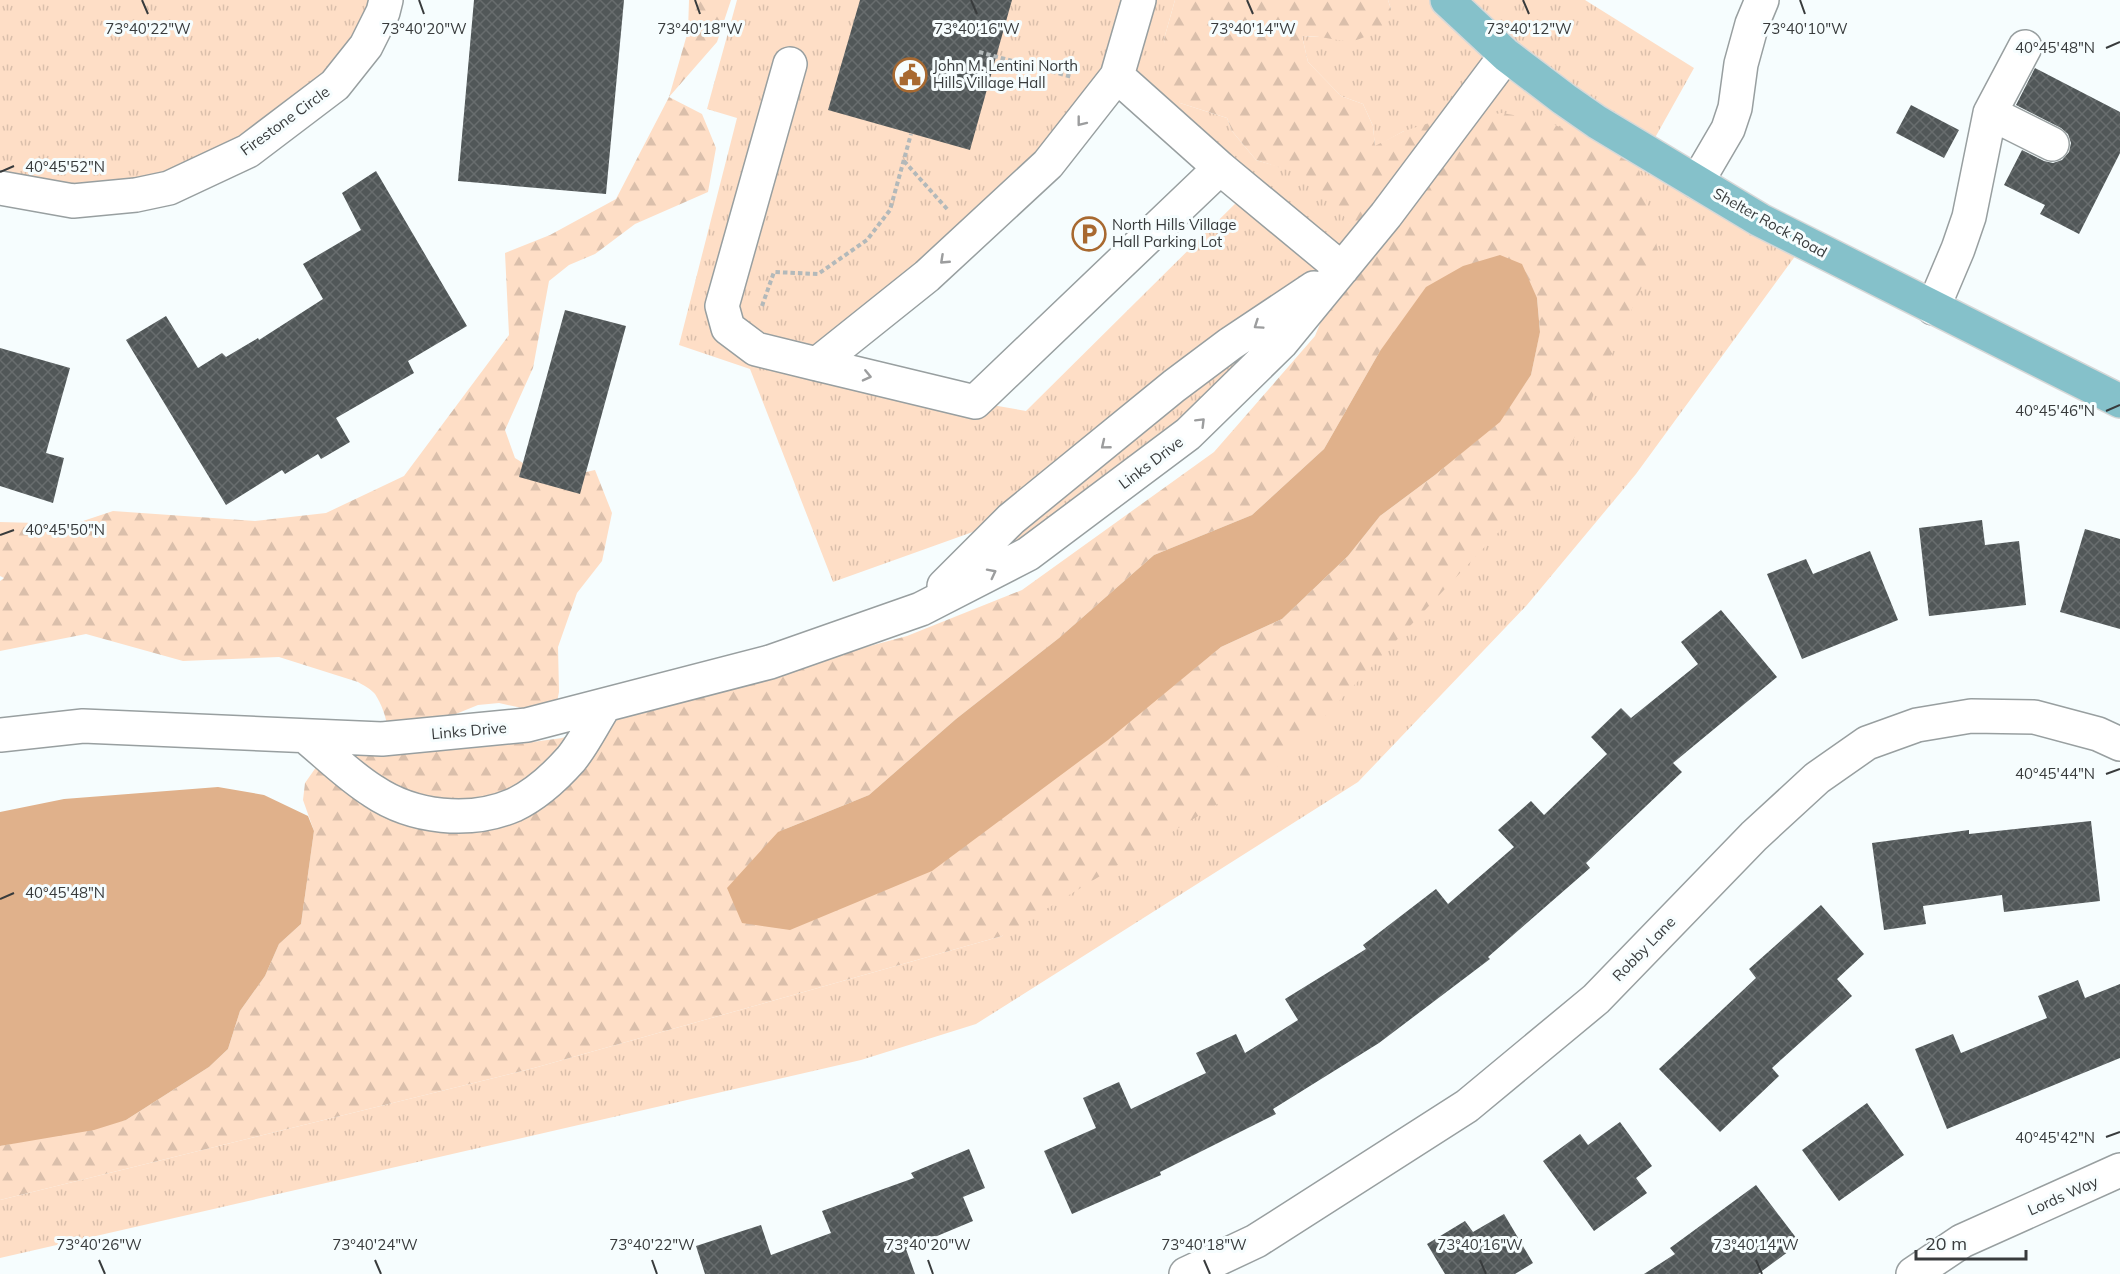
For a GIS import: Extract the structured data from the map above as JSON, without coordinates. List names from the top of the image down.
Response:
{
  "streets": {
    "main road": ["Shelter Rock Road"],
    "street": [
      "Firestone Circle",
      "Links Drive",
      "Robby Lane",
      "Lords Way"
    ]
  },
  "crossings": [
    ["Shelter Rock Road", "Links Drive"]
  ],
  "places": {
    "public building": ["John M. Lentini North Hills Village Hall"],
    "parking": ["North Hills Village Hall Parking Lot"]
  },
  "scale_bar": "20 m",
  "coordinates": [
    "73°40'22\"W",
    "73°40'20\"W",
    "73°40'18\"W",
    "73°40'16\"W",
    "73°40'14\"W",
    "73°40'12\"W",
    "73°40'10\"W",
    "40°45'48\"N",
    "40°45'52\"N",
    "40°45'46\"N",
    "40°45'50\"N",
    "40°45'44\"N",
    "40°45'42\"N",
    "73°40'26\"W",
    "73°40'24\"W"
  ]
}
